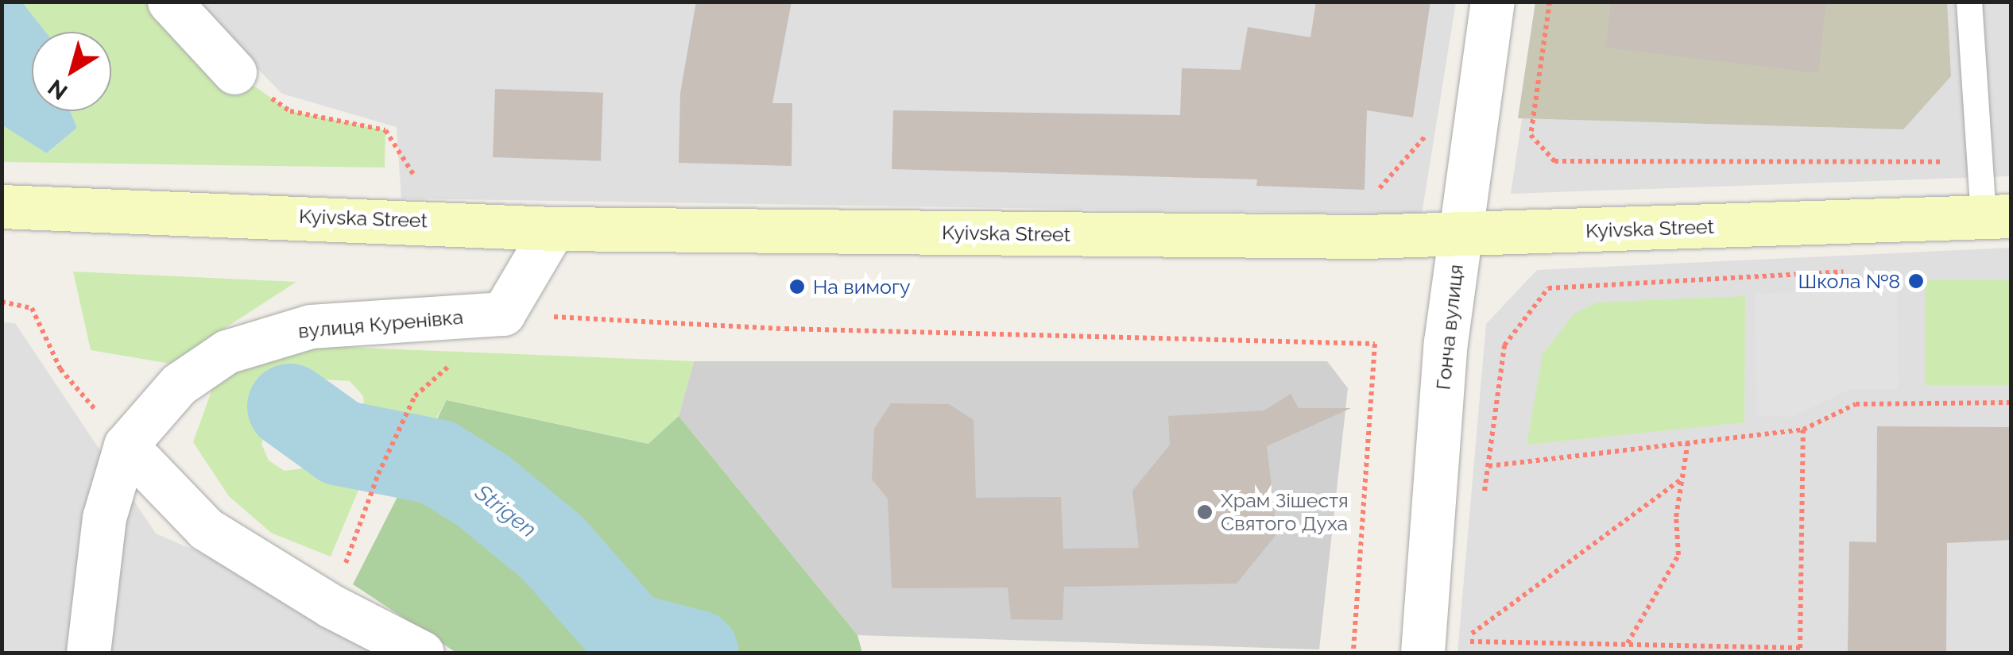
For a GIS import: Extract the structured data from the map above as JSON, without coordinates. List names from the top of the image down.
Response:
{
  "streets": {
    "main road": ["Kyivska Street"],
    "street": ["вулиця Куренівка", "Гонча вулиця"]
  },
  "crossings": [
    ["Kyivska Street", "Гонча вулиця"]
  ],
  "water": ["Strigen"],
  "places": ["Школа №8", "На вимогу", "Храм Зішестя Святого Духа"],
  "north": "bottom left"
}
